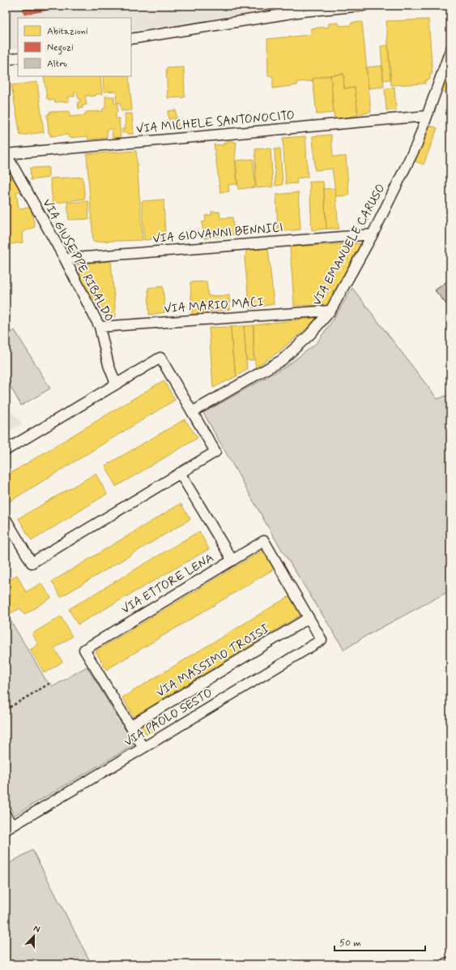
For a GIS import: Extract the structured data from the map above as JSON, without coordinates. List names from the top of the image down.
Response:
{
  "streets": {
    "street": [
      "VIA MICHELE SANTONOCITO",
      "VIA GIOVANNI BENNICI",
      "VIA EMANUELE CARUSO",
      "VIA GIUSEPPE RIBALDO",
      "VIA MARIO MACI",
      "VIA ETTORE LENA",
      "VIA MASSIMO TROISI",
      "VIA PAOLO SESTO"
    ]
  },
  "crossings": [
    ["VIA MICHELE SANTONOCITO", "VIA EMANUELE CARUSO"],
    ["VIA MICHELE SANTONOCITO", "VIA GIUSEPPE RIBALDO"],
    ["VIA GIOVANNI BENNICI", "VIA EMANUELE CARUSO"],
    ["VIA GIOVANNI BENNICI", "VIA GIUSEPPE RIBALDO"],
    ["VIA EMANUELE CARUSO", "VIA MARIO MACI"],
    ["VIA GIUSEPPE RIBALDO", "VIA MARIO MACI"],
    ["VIA ETTORE LENA", "VIA MASSIMO TROISI"],
    ["VIA ETTORE LENA", "VIA PAOLO SESTO"],
    ["VIA MASSIMO TROISI", "VIA PAOLO SESTO"]
  ],
  "legend": ["Abitazioni", "Negozi", "Altro"],
  "scale_bar": "50 m",
  "north": "top"
}
